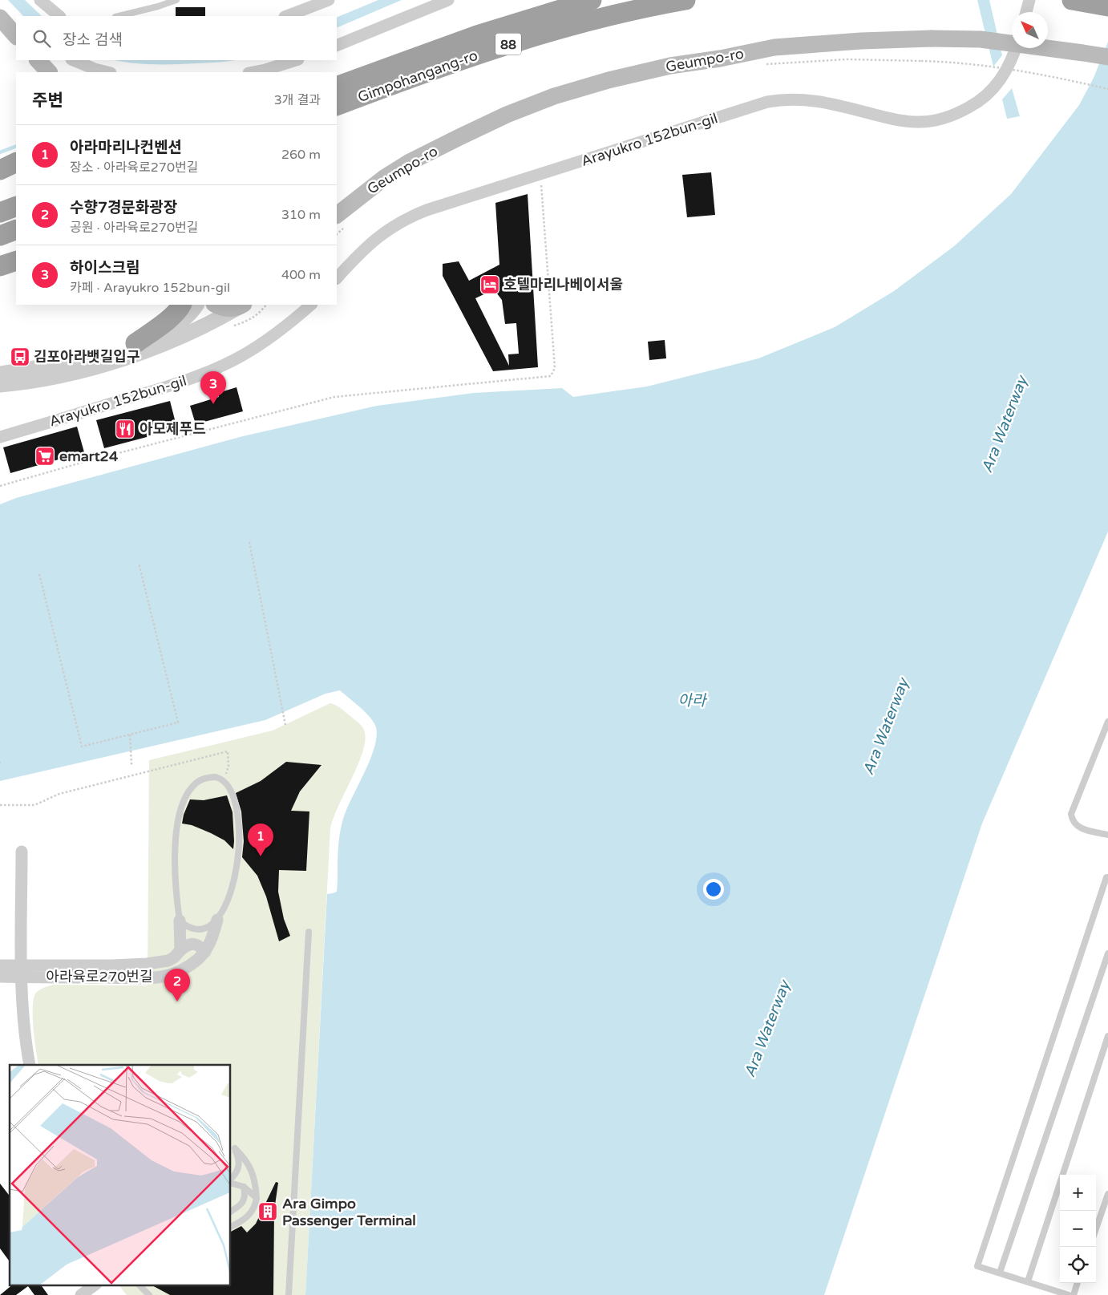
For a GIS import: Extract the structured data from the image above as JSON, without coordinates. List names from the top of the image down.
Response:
{
  "streets": {
    "highway": ["88", "Gimpohangang-ro"],
    "main road": ["Geumpo-ro"],
    "street": ["Arayukro 152bun-gil", "아라육로270번길"]
  },
  "water": ["Ara Waterway", "아라"],
  "places": {
    "hotel": ["호텔마리나베이서울"],
    "bus stop": ["김포아라뱃길입구"],
    "restaurant": ["아모제푸드"],
    "supermarket": ["emart24"],
    "building": ["Ara Gimpo Passenger Terminal"]
  },
  "north": "top left",
  "page": {
    "search": "장소 검색",
    "heading": ["주변", "3개 결과"],
    "list": [
      {
        "mark": "1",
        "name": "아라마리나컨벤션",
        "note": "장소 · 아라육로270번길",
        "value": "260 m"
      },
      {
        "mark": "2",
        "name": "수향7경문화광장",
        "note": "공원 · 아라육로270번길",
        "value": "310 m"
      },
      {
        "mark": "3",
        "name": "하이스크림",
        "note": "카페 · Arayukro 152bun-gil",
        "value": "400 m"
      }
    ],
    "pins": ["3", "1", "2"],
    "map_buttons": ["+", "−"]
  }
}
